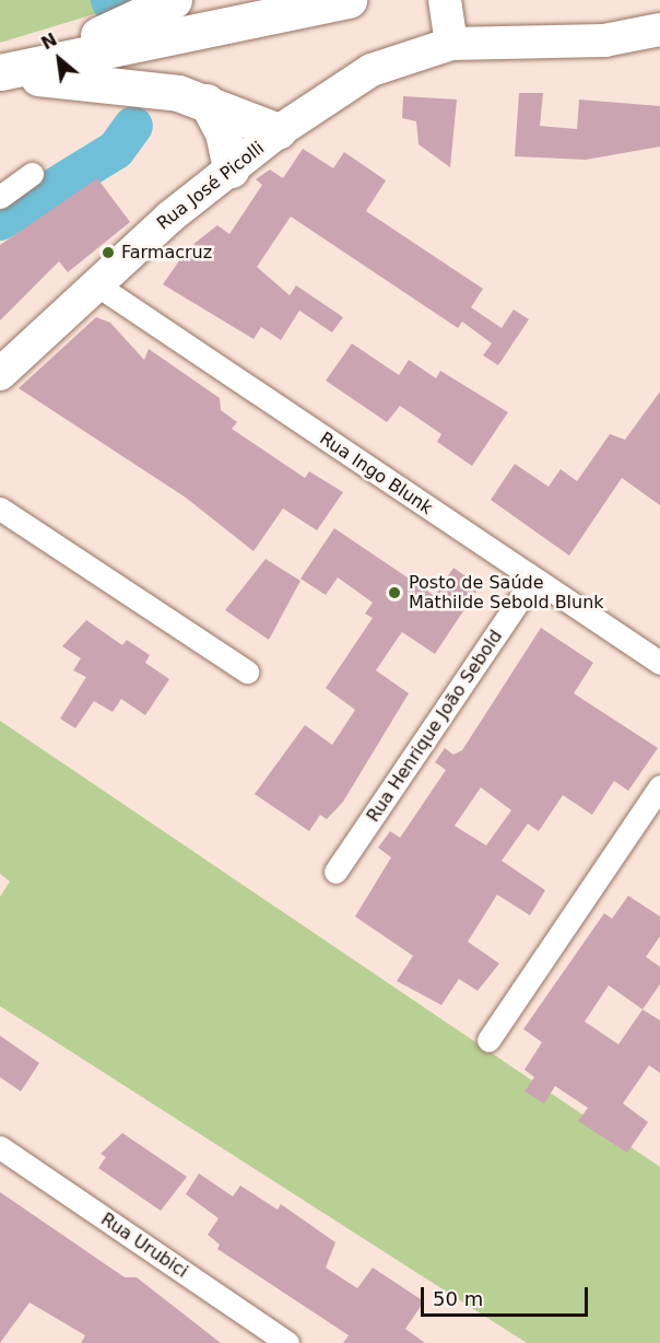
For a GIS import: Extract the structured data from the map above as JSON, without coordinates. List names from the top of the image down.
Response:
{
  "streets": {
    "street": [
      "Rua José Picolli",
      "Rua Ingo Blunk",
      "Rua Henrique João Sebold",
      "Rua Urubici"
    ]
  },
  "crossings": [
    ["Rua José Picolli", "Rua Ingo Blunk"],
    ["Rua Ingo Blunk", "Rua Henrique João Sebold"]
  ],
  "places": ["Farmacruz", "Posto de Saúde Mathilde Sebold Blunk"],
  "scale_bar": "50 m",
  "north": "top left"
}
